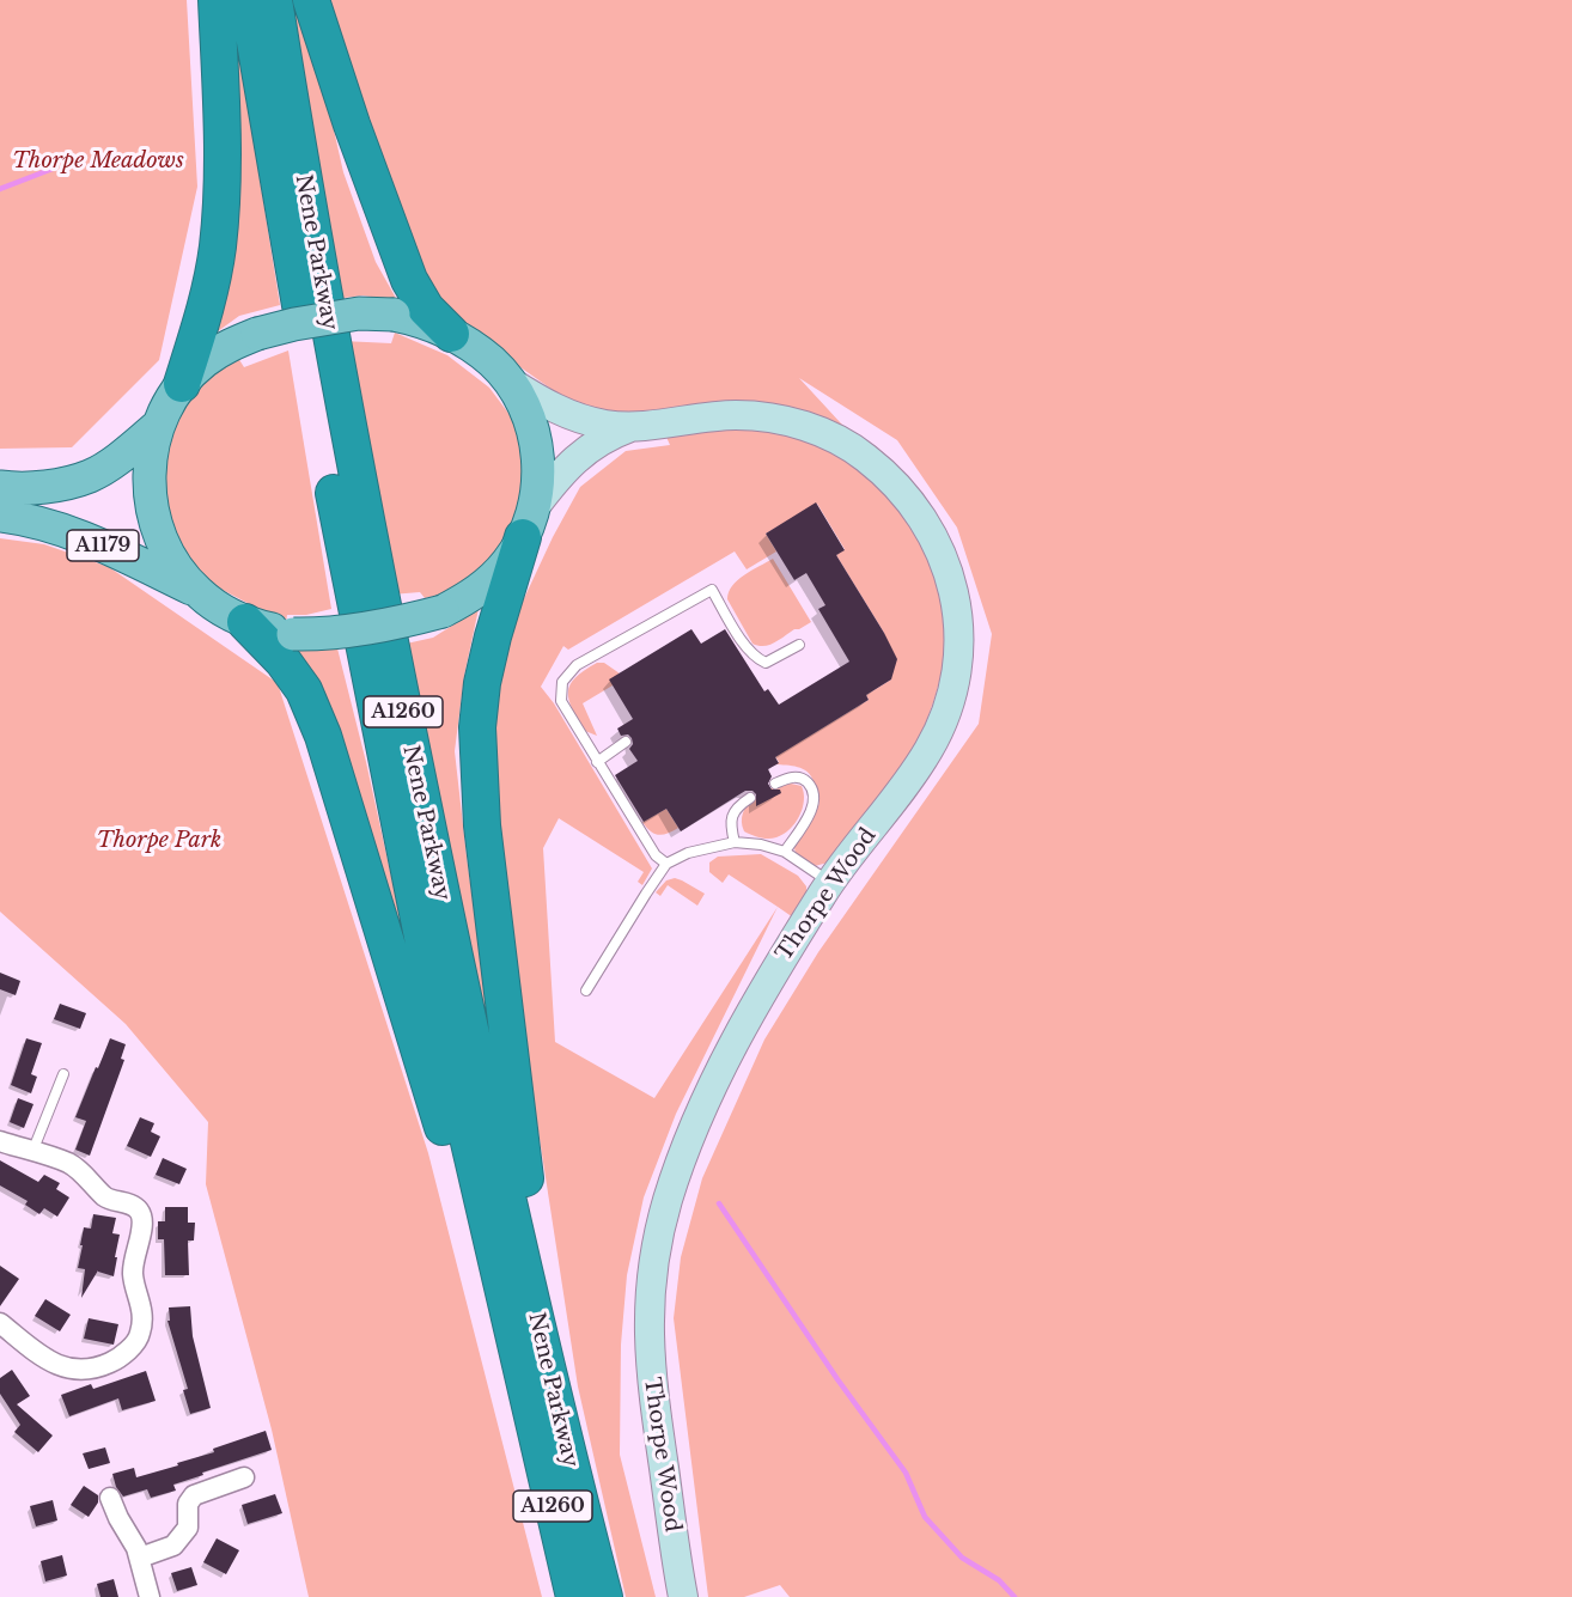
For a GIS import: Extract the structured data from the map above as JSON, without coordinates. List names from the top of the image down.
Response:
{
  "streets": {
    "highway": ["Nene Parkway", "A1260"],
    "main road": ["A1179"],
    "street": ["Thorpe Wood"]
  },
  "parks": ["Thorpe Meadows", "Thorpe Park"]
}
